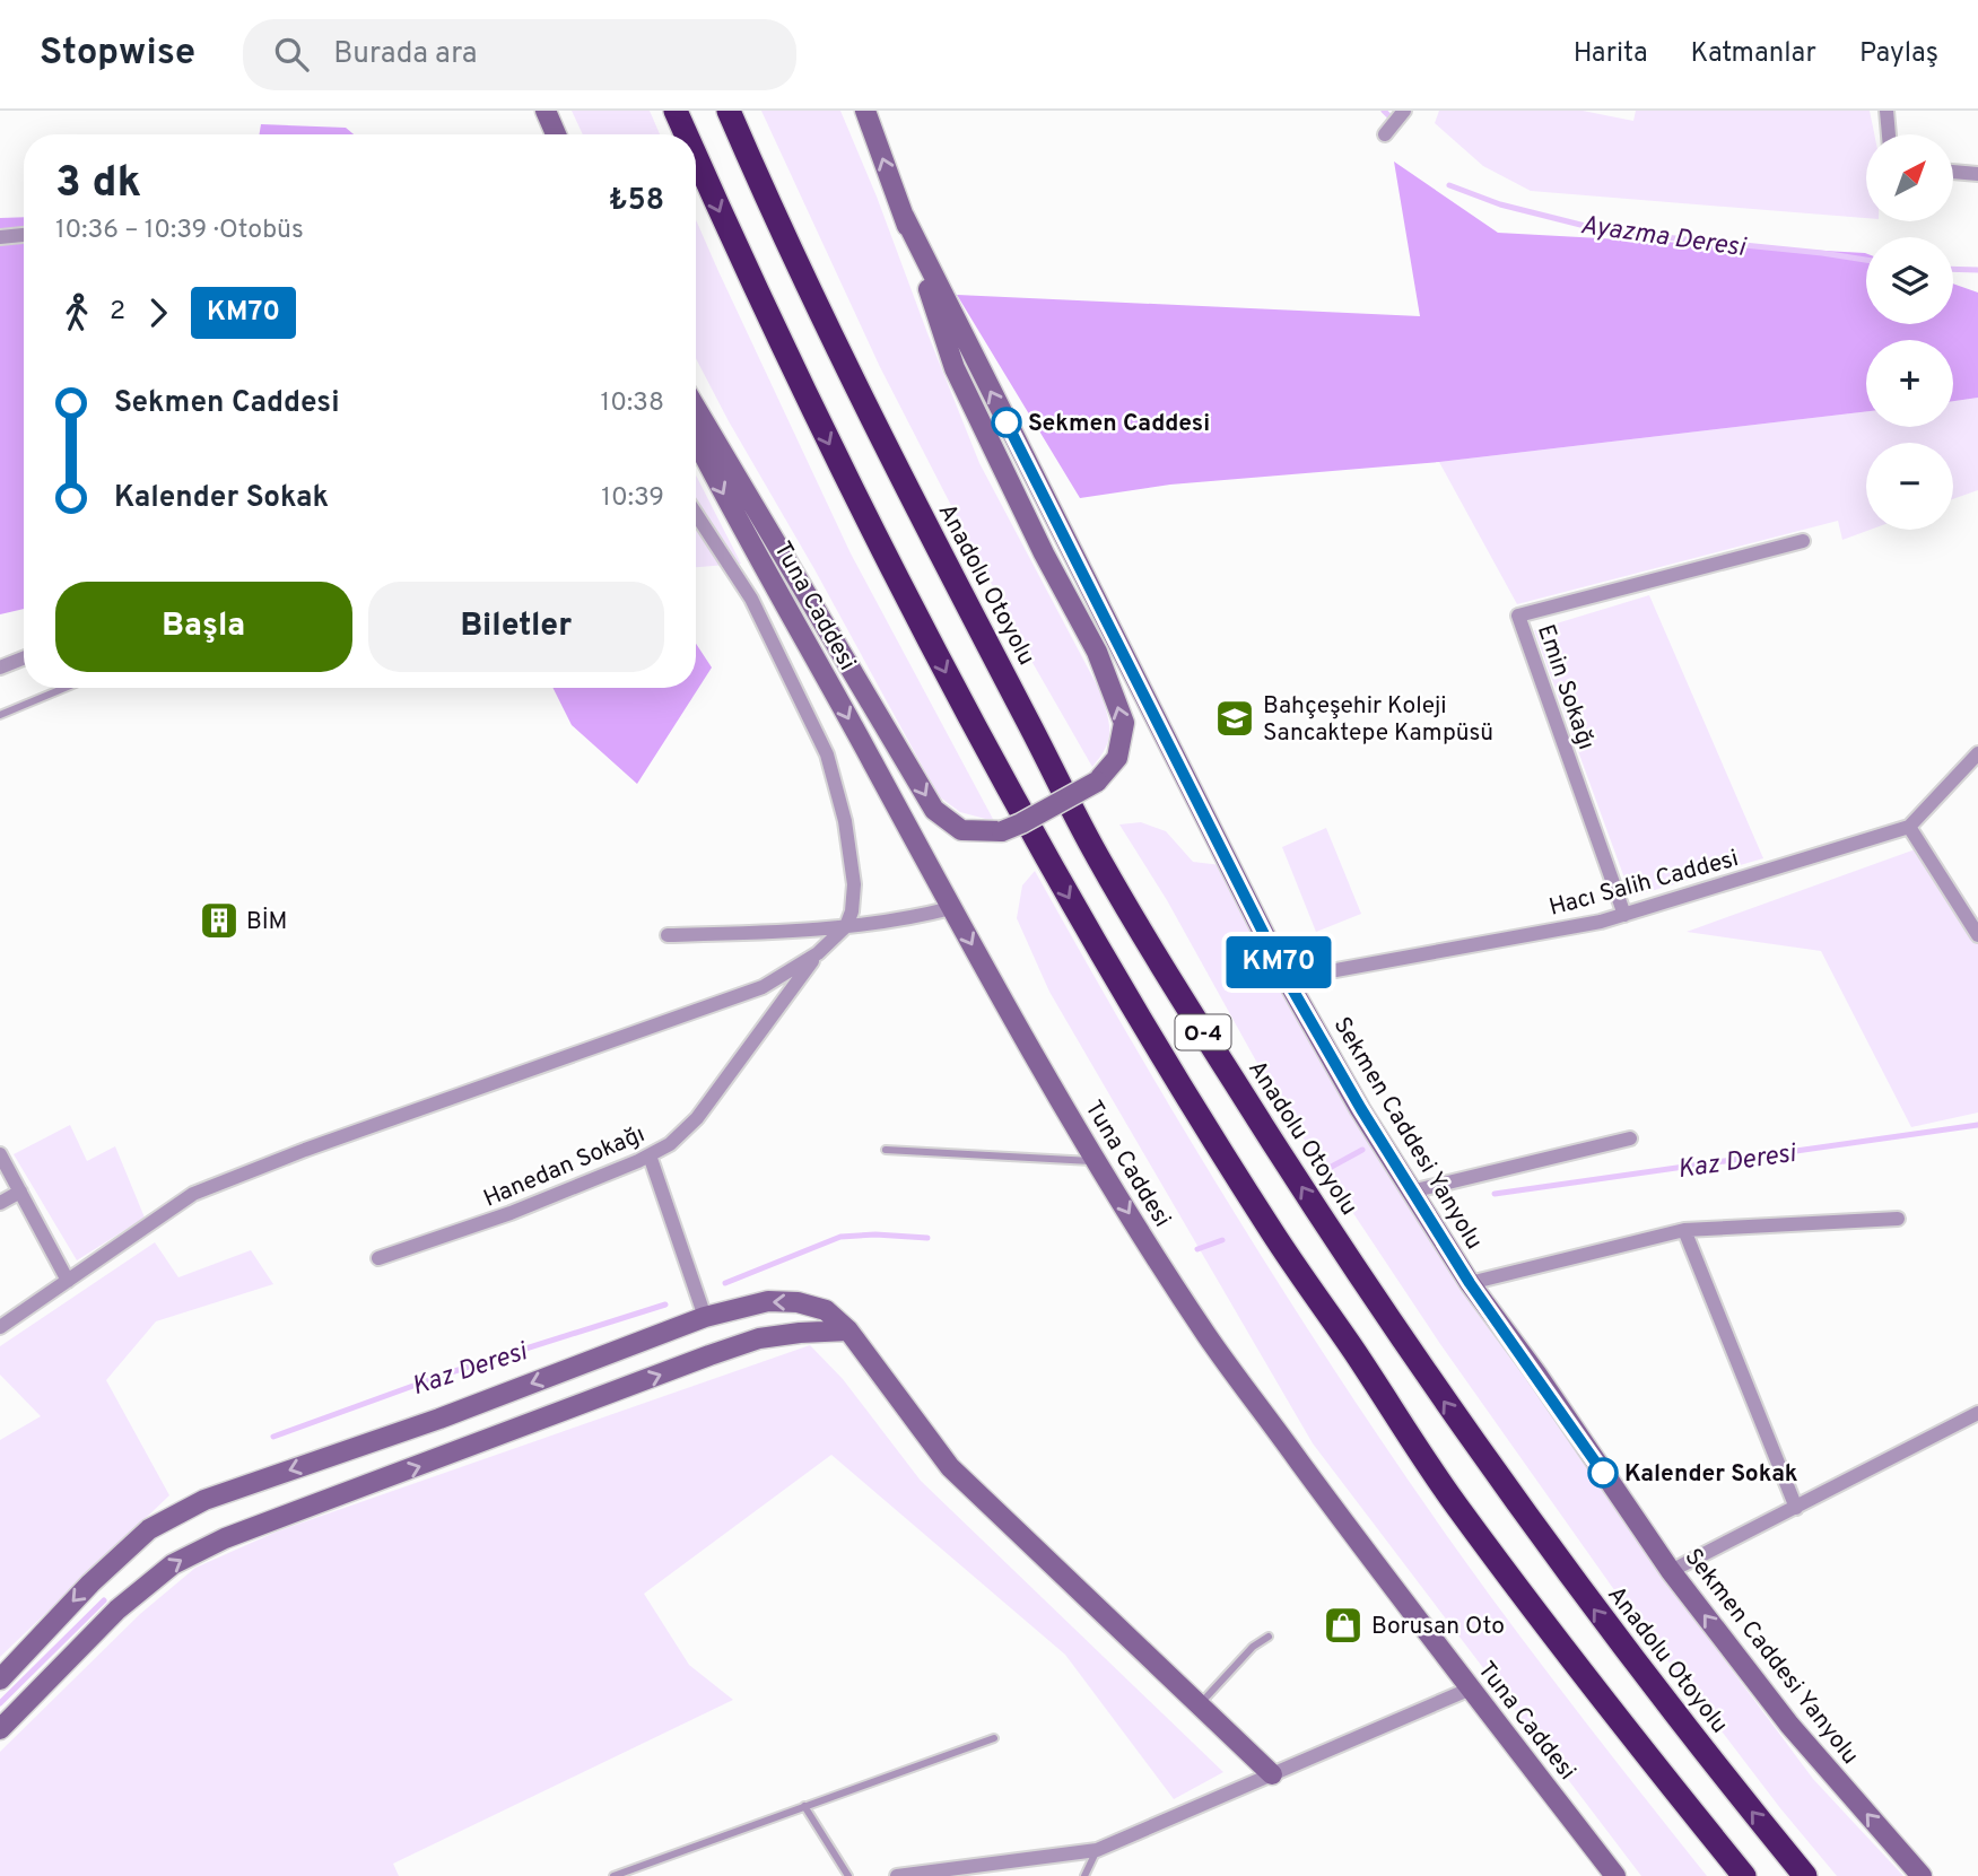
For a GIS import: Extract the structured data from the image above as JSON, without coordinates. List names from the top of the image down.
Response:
{
  "streets": {
    "highway": ["Anadolu Otoyolu", "O-4"],
    "main road": ["Tuna Caddesi", "Sekmen Caddesi Yanyolu"],
    "street": ["Emin Sokağı", "Hacı Salih Caddesi", "Hanedan Sokağı"]
  },
  "crossings": [
    ["Emin Sokağı", "Hacı Salih Caddesi"],
    ["Hacı Salih Caddesi", "Sekmen Caddesi Yanyolu"]
  ],
  "one_way": ["Tuna Caddesi", "Sekmen Caddesi Yanyolu"],
  "water": ["Ayazma Deresi", "Kaz Deresi"],
  "places": {
    "other": ["Sekmen Caddesi", "Kalender Sokak"],
    "school or university": ["Bahçeşehir Koleji Sancaktepe Kampüsü"],
    "building": ["BİM"],
    "shop": ["Borusan Oto"]
  },
  "lines": ["bus line KM70"],
  "north": "top right",
  "page": {
    "header": "Stopwise",
    "search": "Burada ara",
    "nav": ["Harita", "Katmanlar", "Paylaş"],
    "on_map": "KM70",
    "map_buttons": ["+", "−"],
    "heading": ["3 dk", "10:36 – 10:39 · Otobüs", "₺58"],
    "legs": ["2", "KM70"],
    "list": [
      {
        "name": "Sekmen Caddesi",
        "value": "10:38"
      },
      {
        "name": "Kalender Sokak",
        "value": "10:39"
      }
    ],
    "buttons": ["Başla", "Biletler"]
  }
}
